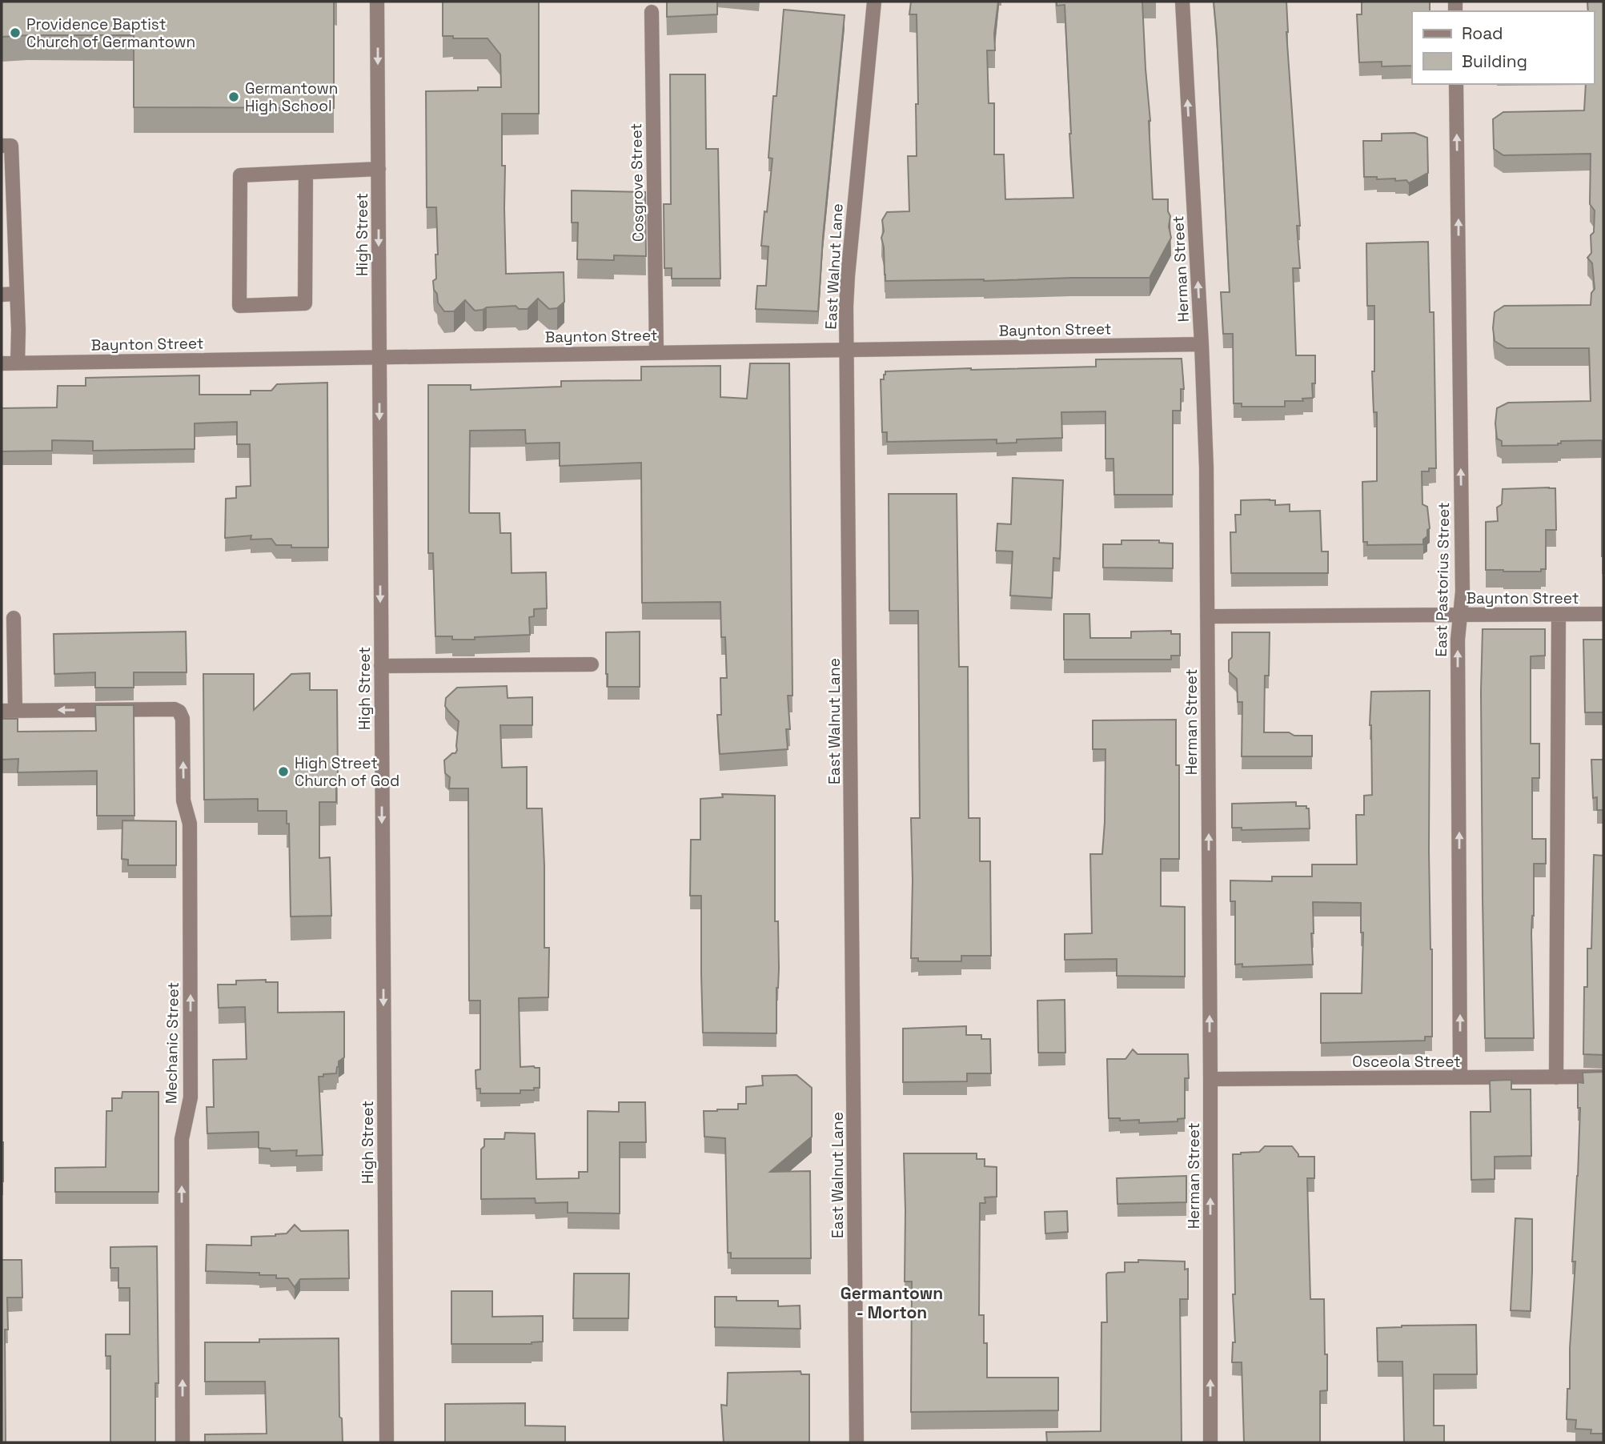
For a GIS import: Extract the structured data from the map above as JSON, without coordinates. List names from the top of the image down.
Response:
{
  "streets": {
    "street": [
      "Cosgrove Street",
      "High Street",
      "East Walnut Lane",
      "Herman Street",
      "Baynton Street",
      "East Pastorius Street",
      "Mechanic Street",
      "Osceola Street"
    ]
  },
  "crossings": [
    ["Cosgrove Street", "Baynton Street"],
    ["High Street", "Baynton Street"],
    ["East Walnut Lane", "Baynton Street"],
    ["Herman Street", "Baynton Street"],
    ["Herman Street", "Osceola Street"],
    ["Baynton Street", "East Pastorius Street"],
    ["East Pastorius Street", "Osceola Street"]
  ],
  "one_way": ["High Street", "Herman Street", "Mechanic Street"],
  "districts": ["Germantown - Morton"],
  "places": ["Providence Baptist Church of Germantown", "Germantown High School", "High Street Church of God"],
  "legend": ["Road", "Building"]
}
